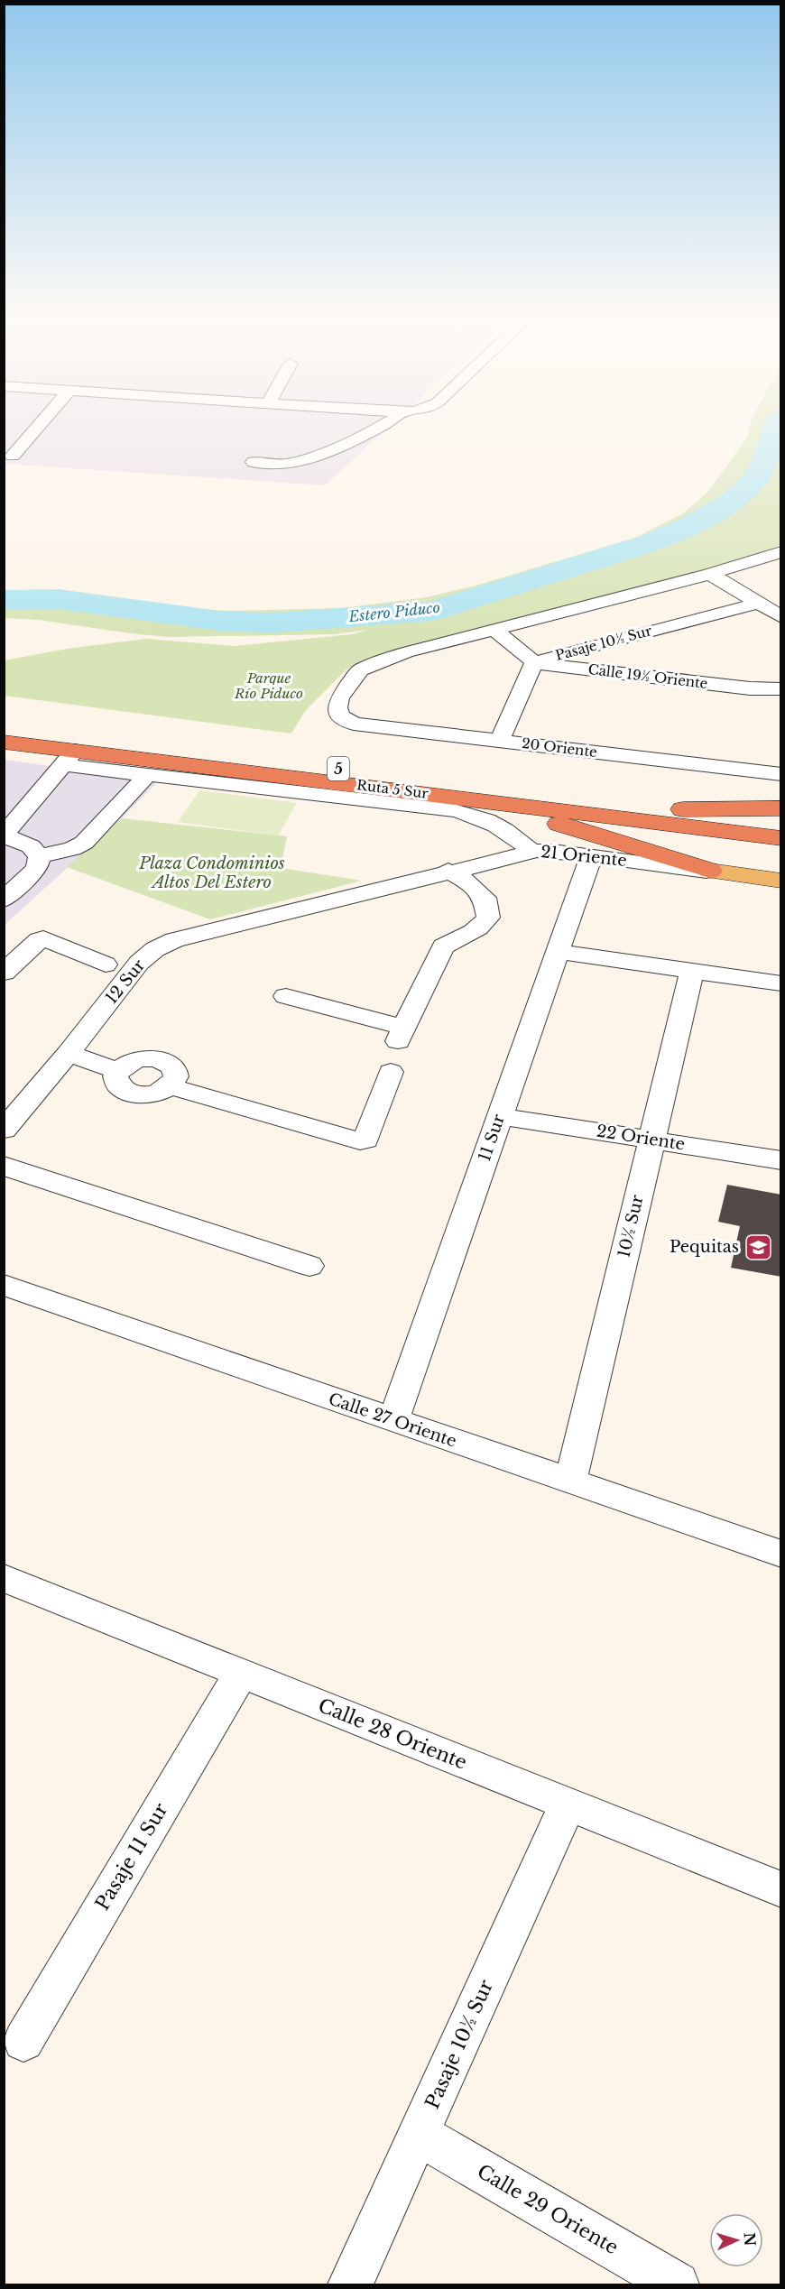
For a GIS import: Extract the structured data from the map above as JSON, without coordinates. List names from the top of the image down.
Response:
{
  "streets": {
    "highway": ["5", "Ruta 5 Sur"],
    "main road": ["21 Oriente"],
    "street": [
      "Pasaje 10½ Sur",
      "Calle 19½ Oriente",
      "20 Oriente",
      "12 Sur",
      "11 Sur",
      "22 Oriente",
      "10½ Sur",
      "Calle 27 Oriente",
      "Calle 28 Oriente",
      "Pasaje 11 Sur",
      "Calle 29 Oriente"
    ]
  },
  "crossings": [
    ["Pasaje 10½ Sur", "Calle 19½ Oriente"],
    ["Pasaje 10½ Sur", "20 Oriente"],
    ["Pasaje 10½ Sur", "Calle 28 Oriente"],
    ["Pasaje 10½ Sur", "Calle 29 Oriente"],
    ["Calle 19½ Oriente", "20 Oriente"],
    ["21 Oriente", "12 Sur"],
    ["21 Oriente", "11 Sur"],
    ["11 Sur", "22 Oriente"],
    ["11 Sur", "Calle 27 Oriente"],
    ["22 Oriente", "10½ Sur"],
    ["10½ Sur", "Calle 27 Oriente"],
    ["Calle 28 Oriente", "Pasaje 11 Sur"]
  ],
  "water": ["Estero Piduco"],
  "parks": ["Parque Río Piduco", "Plaza Condominios Altos Del Estero"],
  "places": {
    "school or university": ["Pequitas"]
  },
  "north": "right"
}
